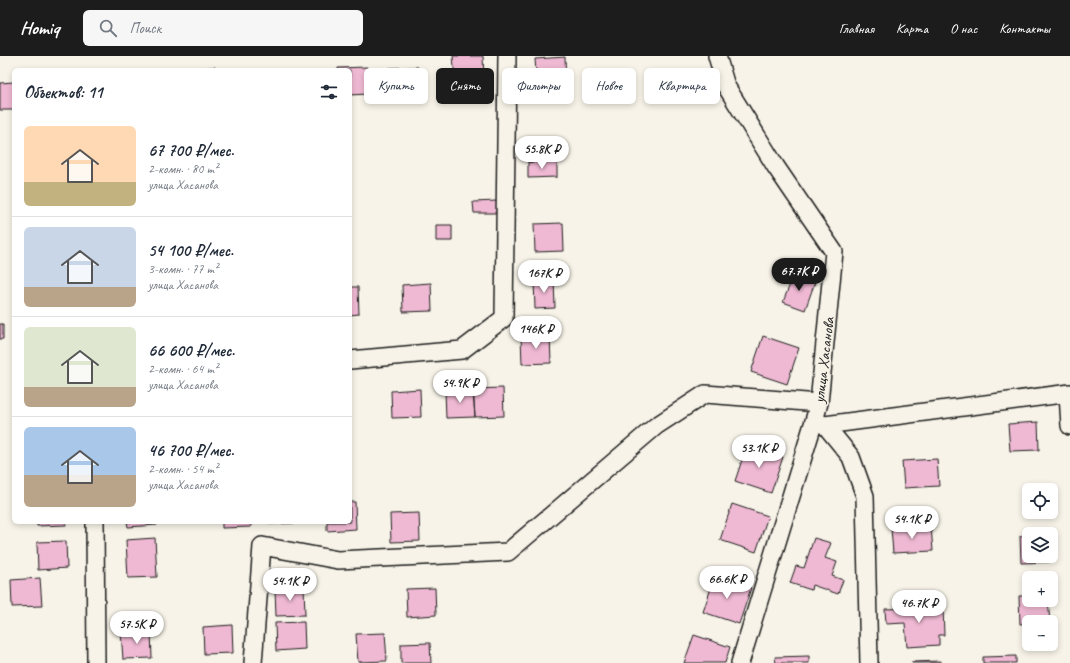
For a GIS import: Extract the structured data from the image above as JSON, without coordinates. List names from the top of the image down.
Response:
{
  "streets": {
    "street": ["улица Хасанова"]
  },
  "page": {
    "header": "Homiq",
    "search": "Поиск",
    "nav": [
      "Главная",
      "Карта",
      "О нас",
      "Контакты"
    ],
    "chip": [
      "Купить",
      "Снять",
      "Фильтры",
      "Новое",
      "Квартира"
    ],
    "heading": "Объектов: 11",
    "list": [
      {
        "name": "67 700 ₽/мес.",
        "note": "2-комн. · 80 m² · улица Хасанова"
      },
      {
        "name": "54 100 ₽/мес.",
        "note": "3-комн. · 77 m² · улица Хасанова"
      },
      {
        "name": "66 600 ₽/мес.",
        "note": "2-комн. · 64 m² · улица Хасанова"
      },
      {
        "name": "46 700 ₽/мес.",
        "note": "2-комн. · 54 m² · улица Хасанова"
      }
    ],
    "price": [
      "55.8K ₽",
      "67.7K ₽",
      "167K ₽",
      "146K ₽",
      "54.9K ₽",
      "53.1K ₽",
      "54.1K ₽",
      "66.6K ₽",
      "54.1K ₽",
      "46.7K ₽",
      "57.5K ₽"
    ],
    "map_buttons": ["+", "−"]
  }
}
